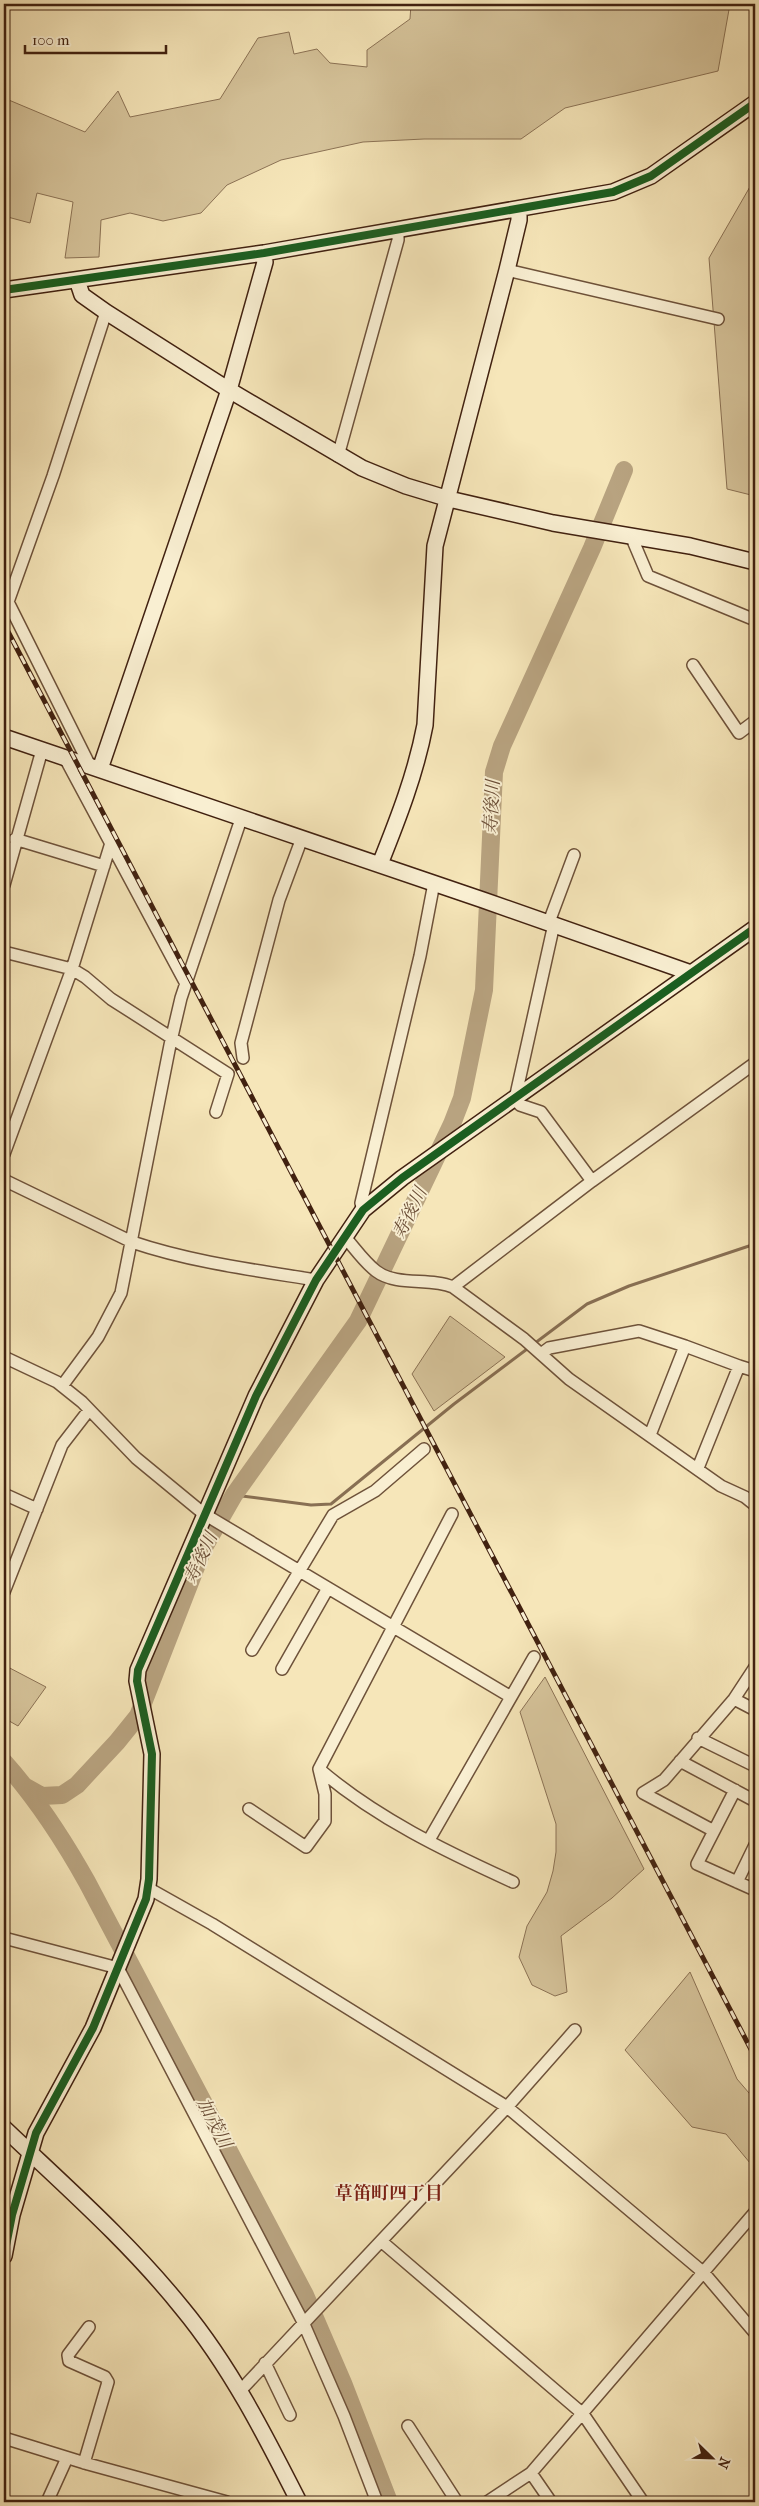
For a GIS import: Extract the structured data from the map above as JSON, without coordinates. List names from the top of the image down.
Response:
{
  "districts": ["草笛町四丁目"],
  "water": ["寿後川", "加茂川"],
  "scale_bar": "100 m",
  "north": "bottom right"
}
